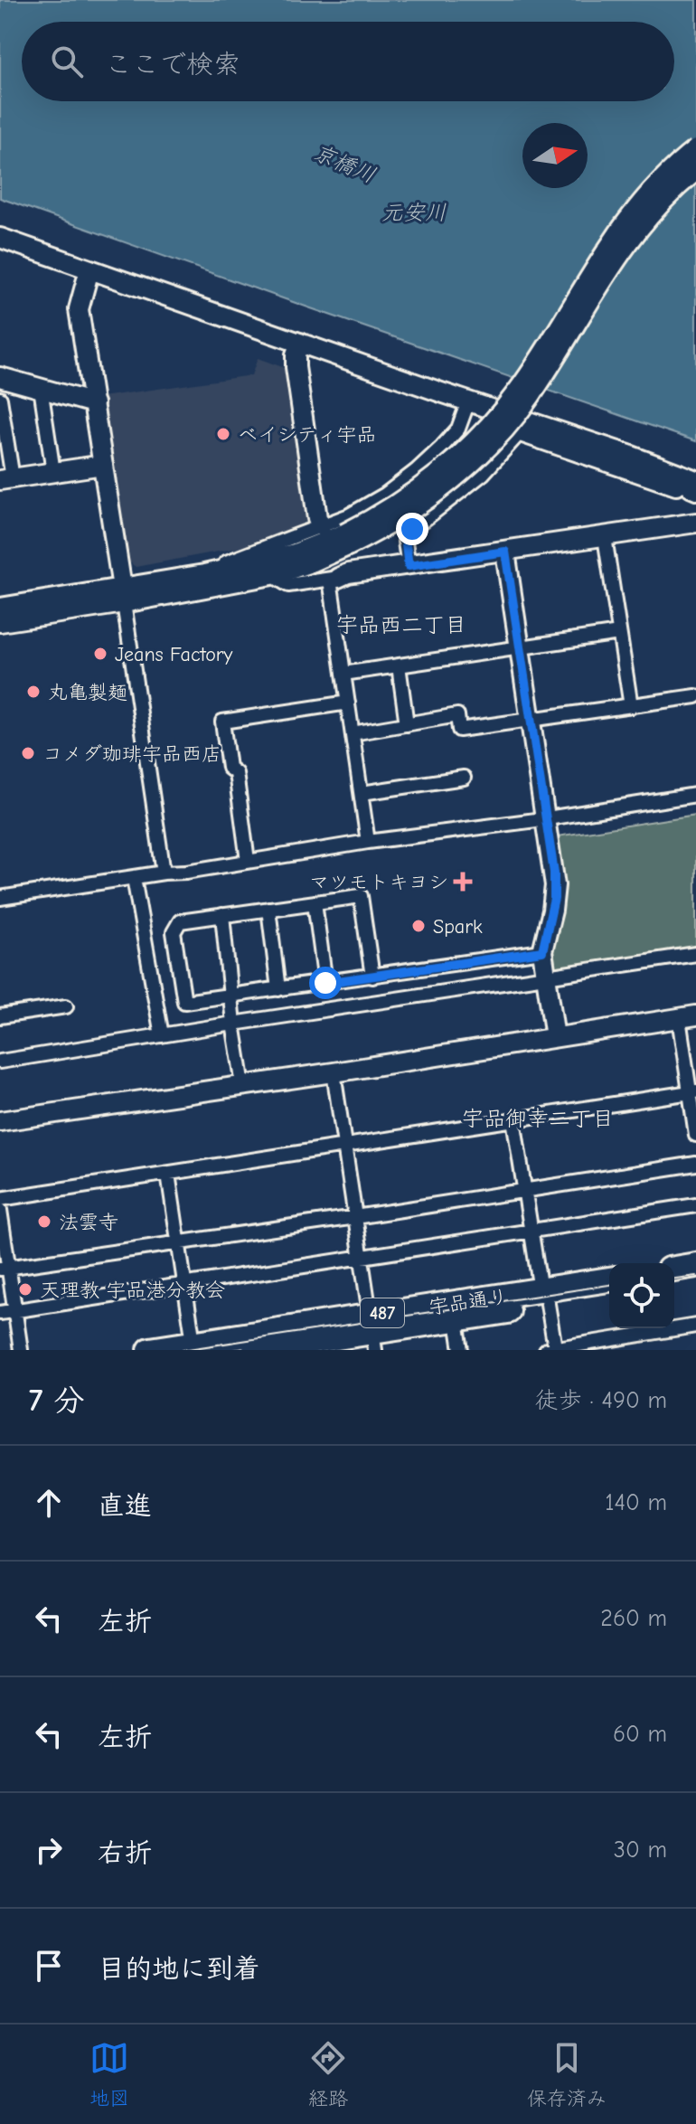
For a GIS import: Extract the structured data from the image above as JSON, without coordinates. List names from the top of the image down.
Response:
{
  "streets": {
    "highway": ["宇品通り", "487"]
  },
  "districts": ["宇品西二丁目", "宇品御幸二丁目"],
  "water": ["京橋川", "元安川"],
  "places": {
    "other": [
      "ベイシティ宇品",
      "Jeans Factory",
      "丸亀製麺",
      "コメダ珈琲宇品西店",
      "Spark",
      "法雲寺",
      "天理教 宇品港分教会"
    ],
    "health": ["マツモトキヨシ"]
  },
  "north": "right",
  "page": {
    "search": "ここで検索",
    "heading": ["7 分", "徒歩 · 490 m"],
    "list": [
      ["直進", "140 m"],
      ["左折", "260 m"],
      ["左折", "60 m"],
      ["右折", "30 m"],
      "目的地に到着"
    ],
    "nav": ["地図", "経路", "保存済み"]
  }
}
